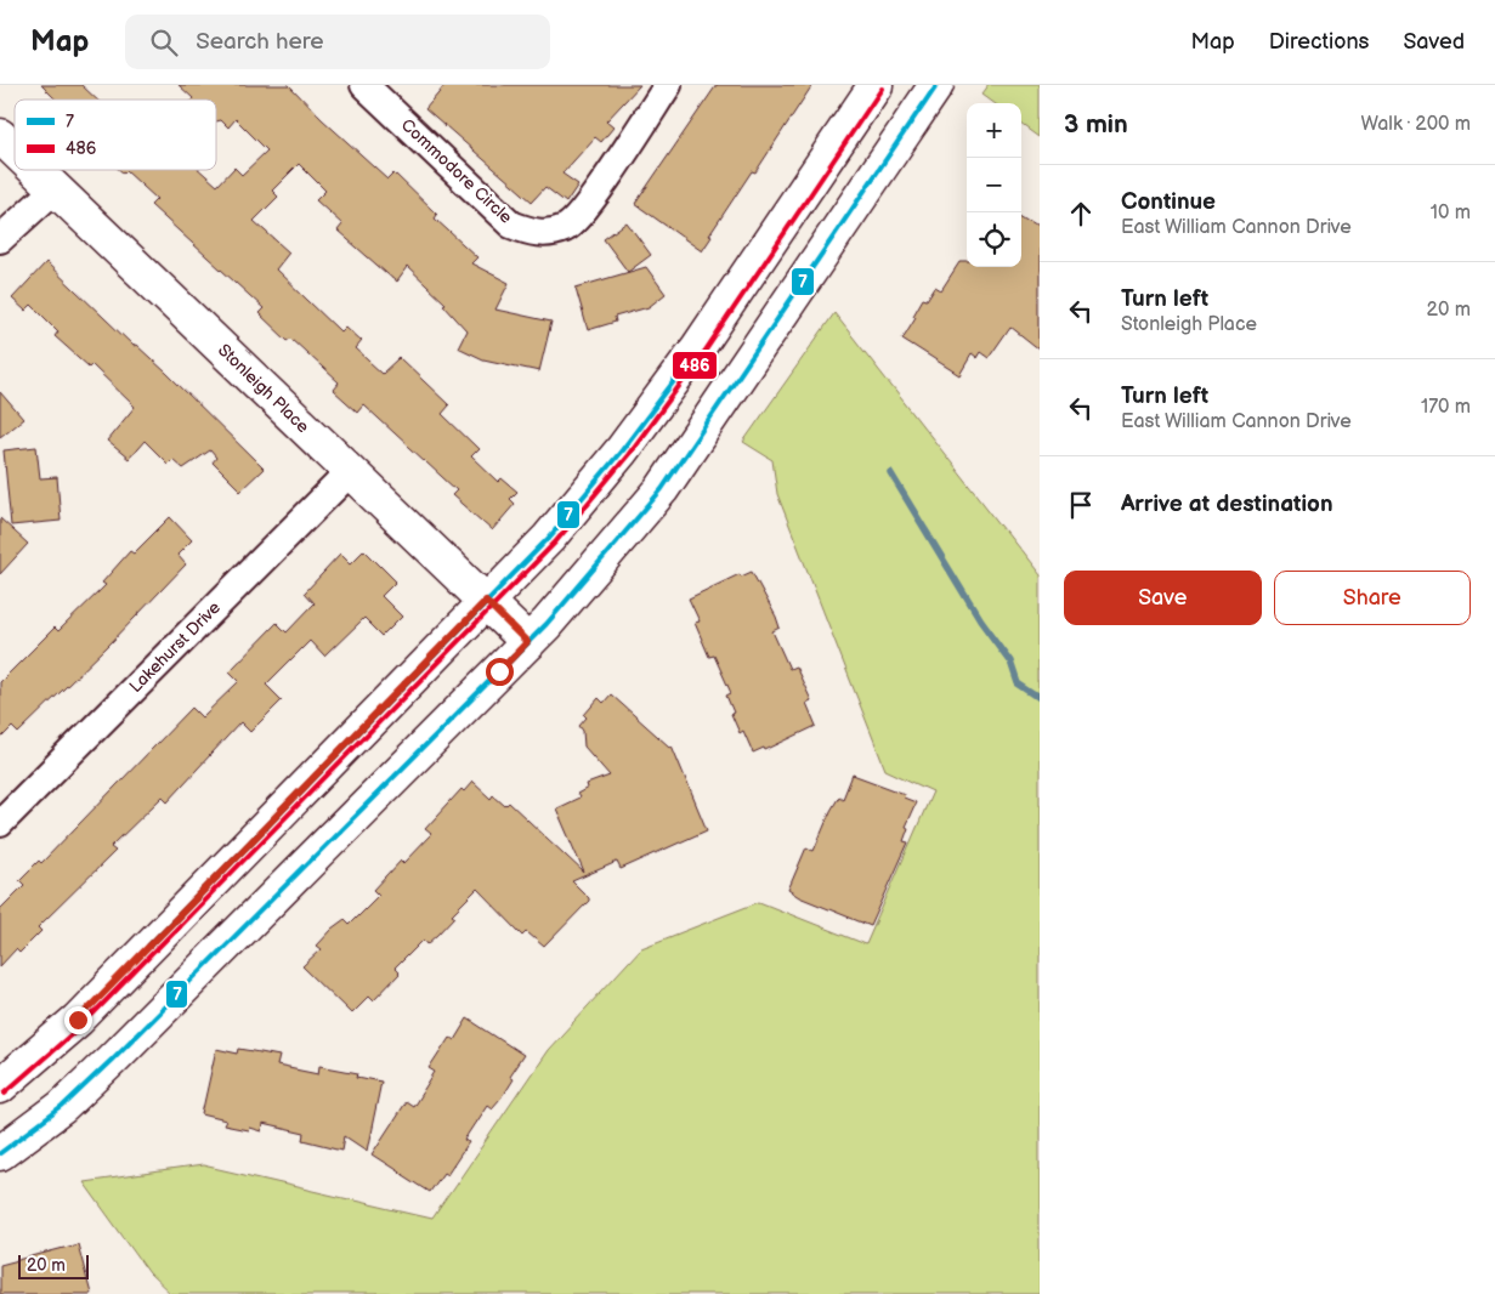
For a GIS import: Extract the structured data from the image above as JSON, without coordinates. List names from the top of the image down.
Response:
{
  "streets": {
    "main road": ["Stonleigh Place"],
    "street": ["Commodore Circle", "Lakehurst Drive"]
  },
  "crossings": [
    ["Stonleigh Place", "Lakehurst Drive"]
  ],
  "lines": ["transit line 7", "transit line 486"],
  "legend": ["7", "486"],
  "scale_bar": "20 m",
  "page": {
    "header": "Map",
    "search": "Search here",
    "nav": ["Map", "Directions", "Saved"],
    "heading": ["3 min", "Walk · 200 m"],
    "map_buttons": ["+", "−"],
    "list": [
      ["Continue", "East William Cannon Drive", "10 m"],
      ["Turn left", "Stonleigh Place", "20 m"],
      ["Turn left", "East William Cannon Drive", "170 m"],
      "Arrive at destination"
    ],
    "buttons": ["Save", "Share"],
    "scale": "20 m"
  }
}
